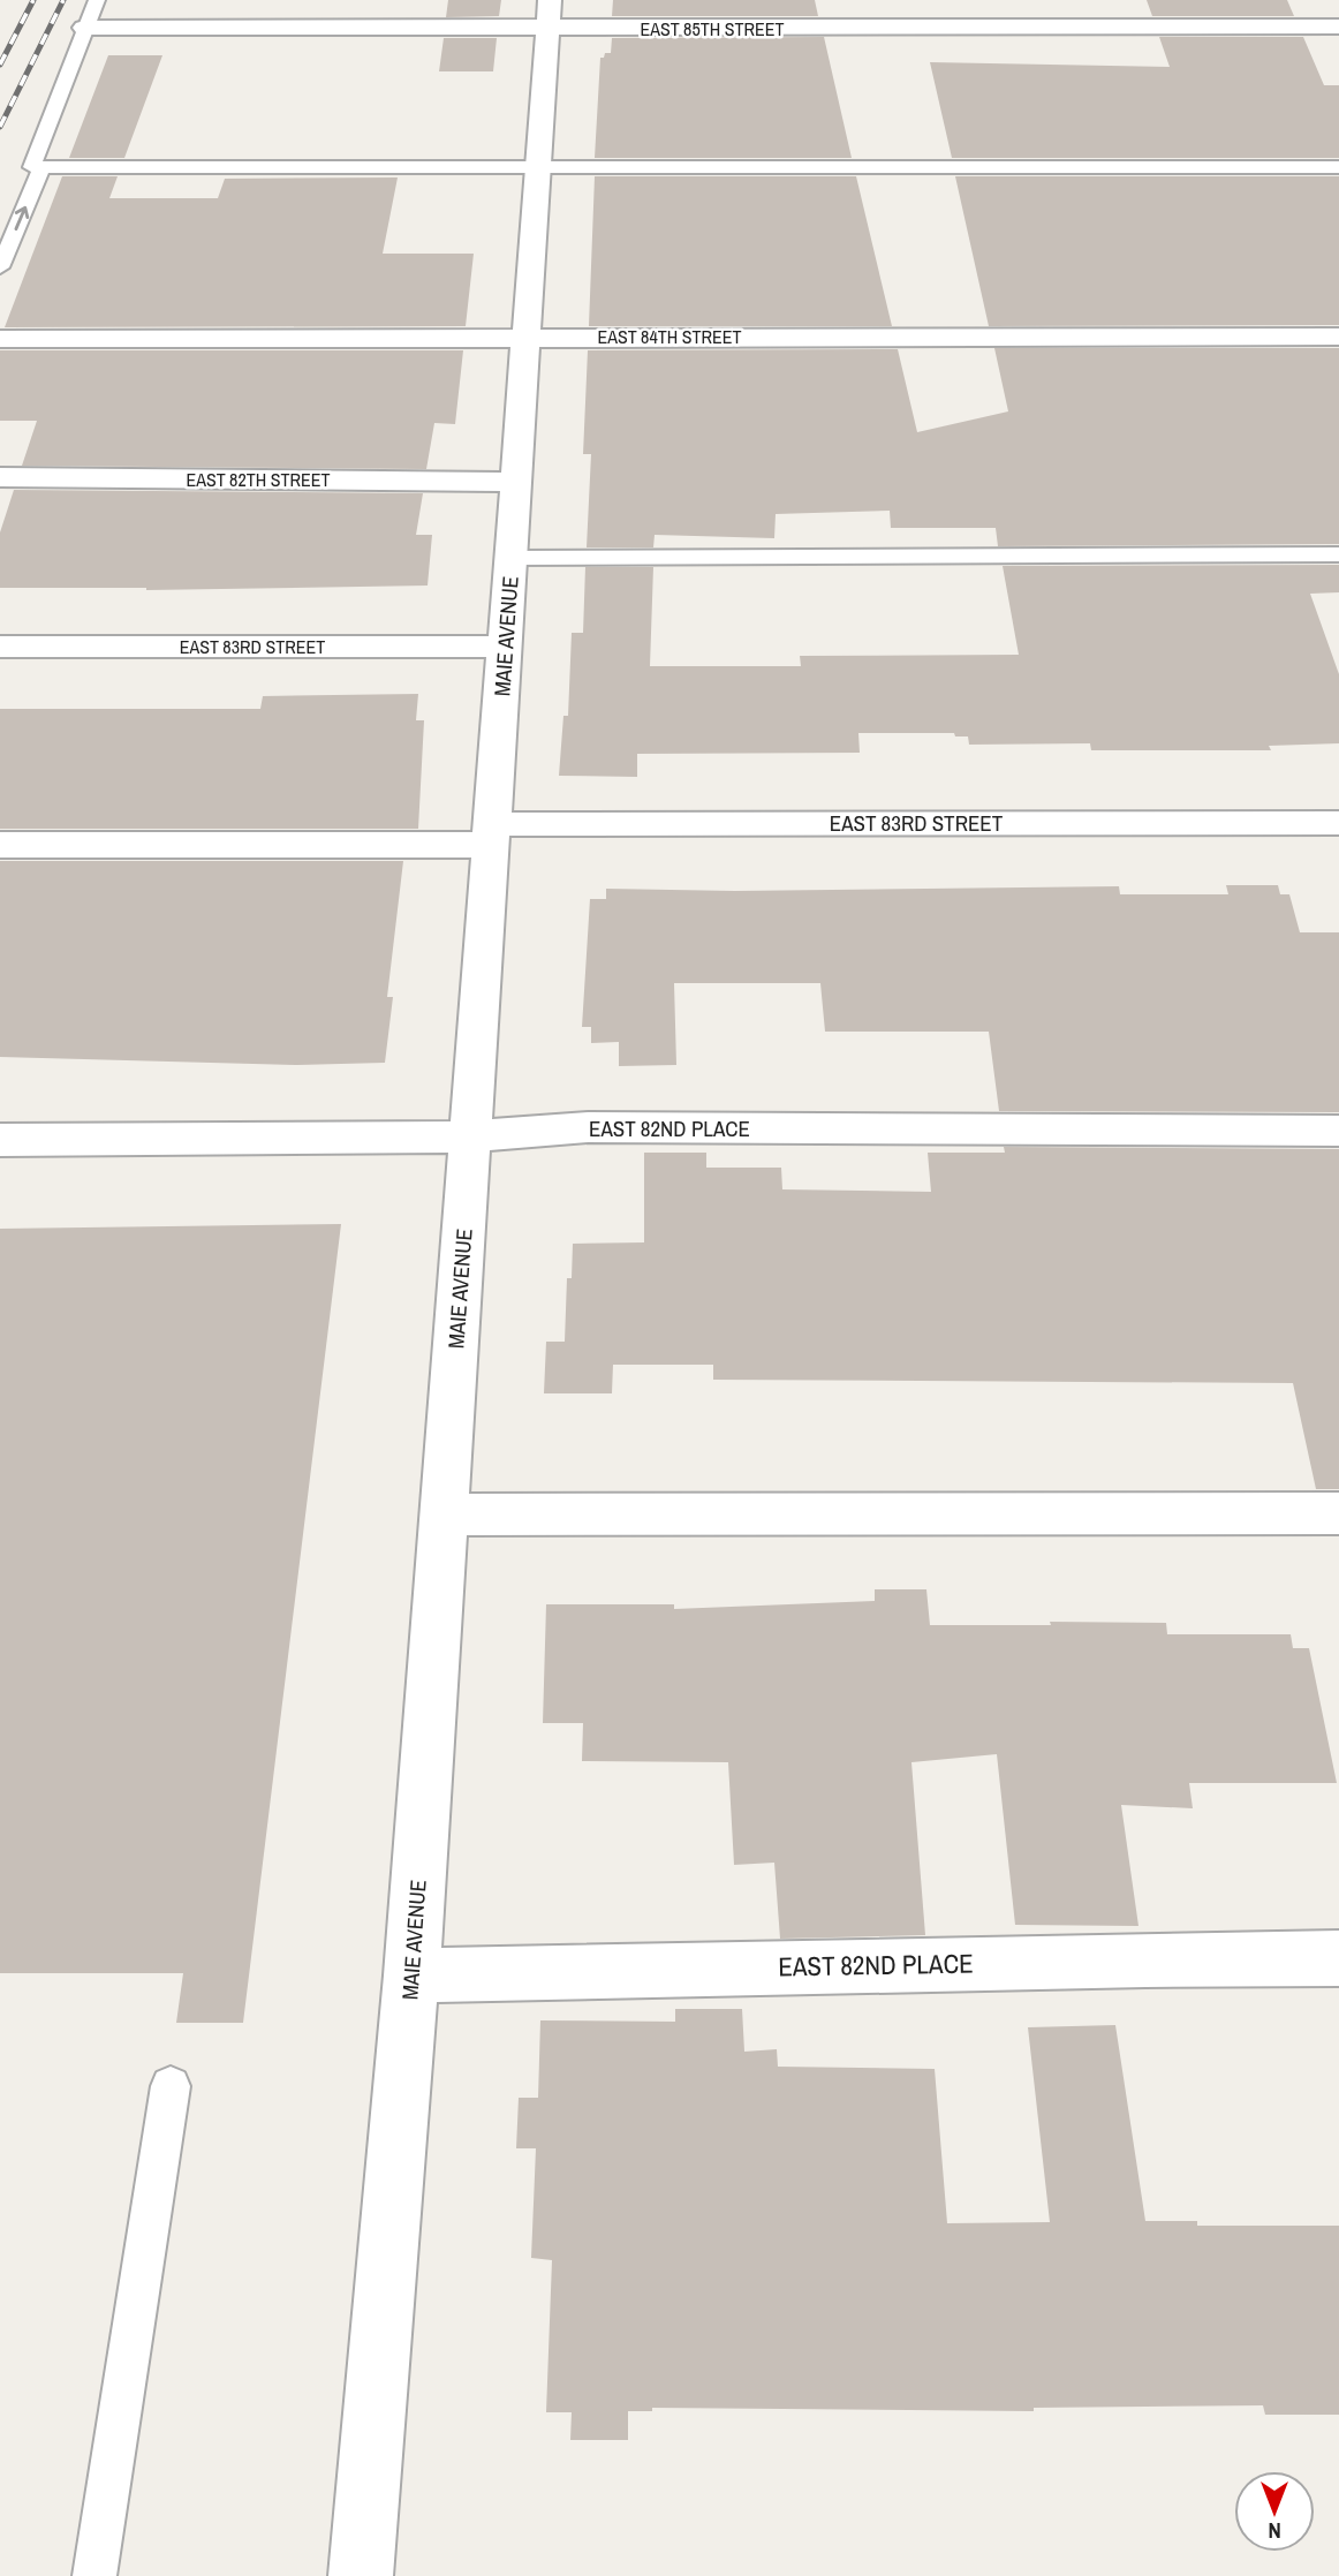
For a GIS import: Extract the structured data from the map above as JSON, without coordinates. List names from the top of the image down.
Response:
{
  "streets": {
    "street": [
      "EAST 85TH STREET",
      "EAST 84TH STREET",
      "EAST 82TH STREET",
      "MAIE AVENUE",
      "EAST 83RD STREET",
      "EAST 82ND PLACE"
    ]
  },
  "crossings": [
    ["EAST 85TH STREET", "MAIE AVENUE"],
    ["EAST 84TH STREET", "MAIE AVENUE"],
    ["EAST 82TH STREET", "MAIE AVENUE"],
    ["MAIE AVENUE", "EAST 83RD STREET"],
    ["MAIE AVENUE", "EAST 82ND PLACE"]
  ],
  "north": "bottom"
}
